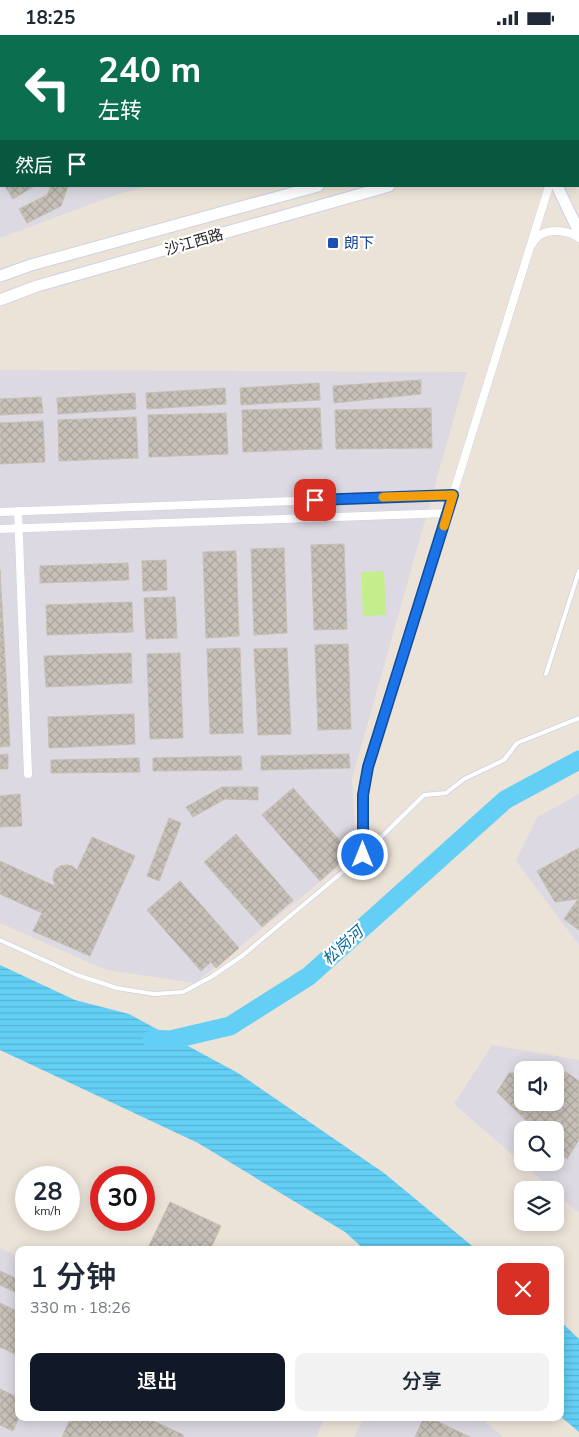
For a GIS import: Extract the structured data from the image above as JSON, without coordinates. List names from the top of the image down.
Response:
{
  "streets": {
    "street": ["沙江西路"]
  },
  "water": ["松岗河"],
  "places": {
    "transit": ["朗下"]
  },
  "page": {
    "status": "18:25",
    "turn": ["240 m", "左转"],
    "then": "然后",
    "speed": "28 km/h",
    "limit": "30",
    "heading": ["1 分钟", "330 m · 18:26"],
    "buttons": ["退出", "分享"]
  }
}
